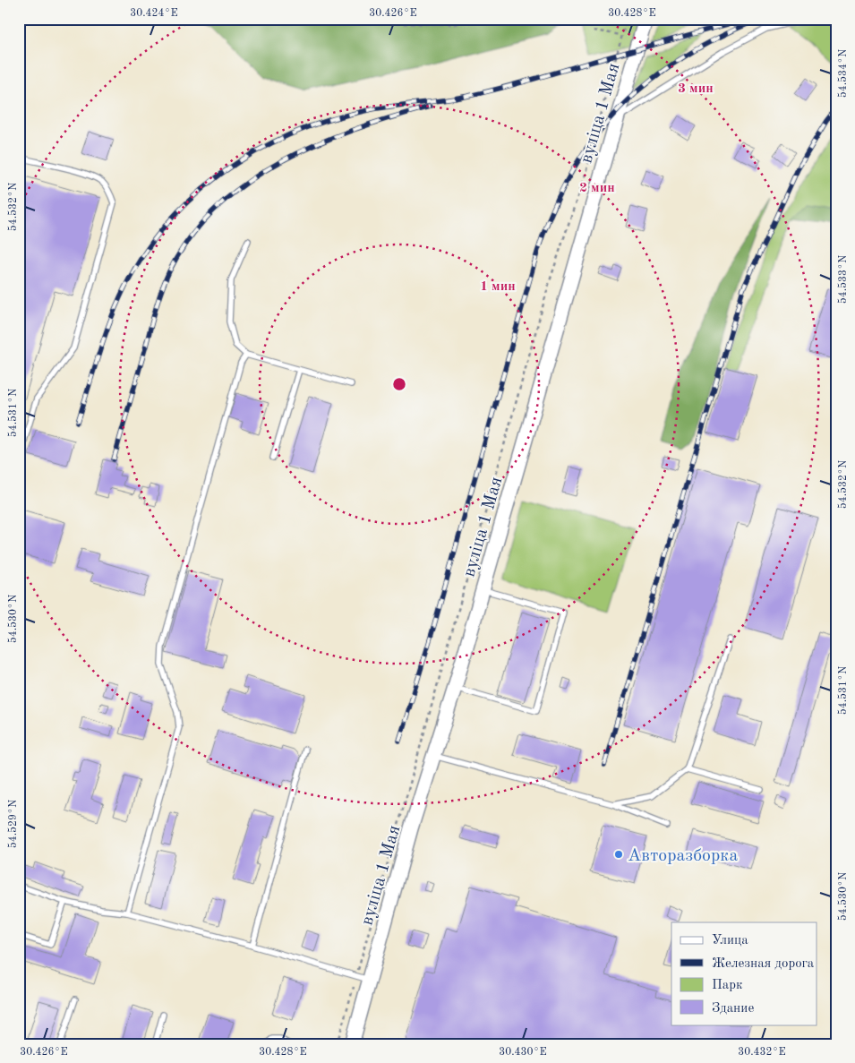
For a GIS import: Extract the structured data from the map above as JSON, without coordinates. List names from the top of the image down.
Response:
{
  "streets": {
    "street": ["вуліца 1 Мая"]
  },
  "places": ["Авторазборка"],
  "legend": [
    "Улица",
    "Железная дорога",
    "Парк",
    "Здание"
  ],
  "coordinates": [
    "30.424°E",
    "30.426°E",
    "30.428°E",
    "54.534°N",
    "54.532°N",
    "54.533°N",
    "54.531°N",
    "54.530°N",
    "54.529°N",
    "30.430°E",
    "30.432°E"
  ],
  "rings": ["3 мин", "2 мин", "1 мин"]
}
